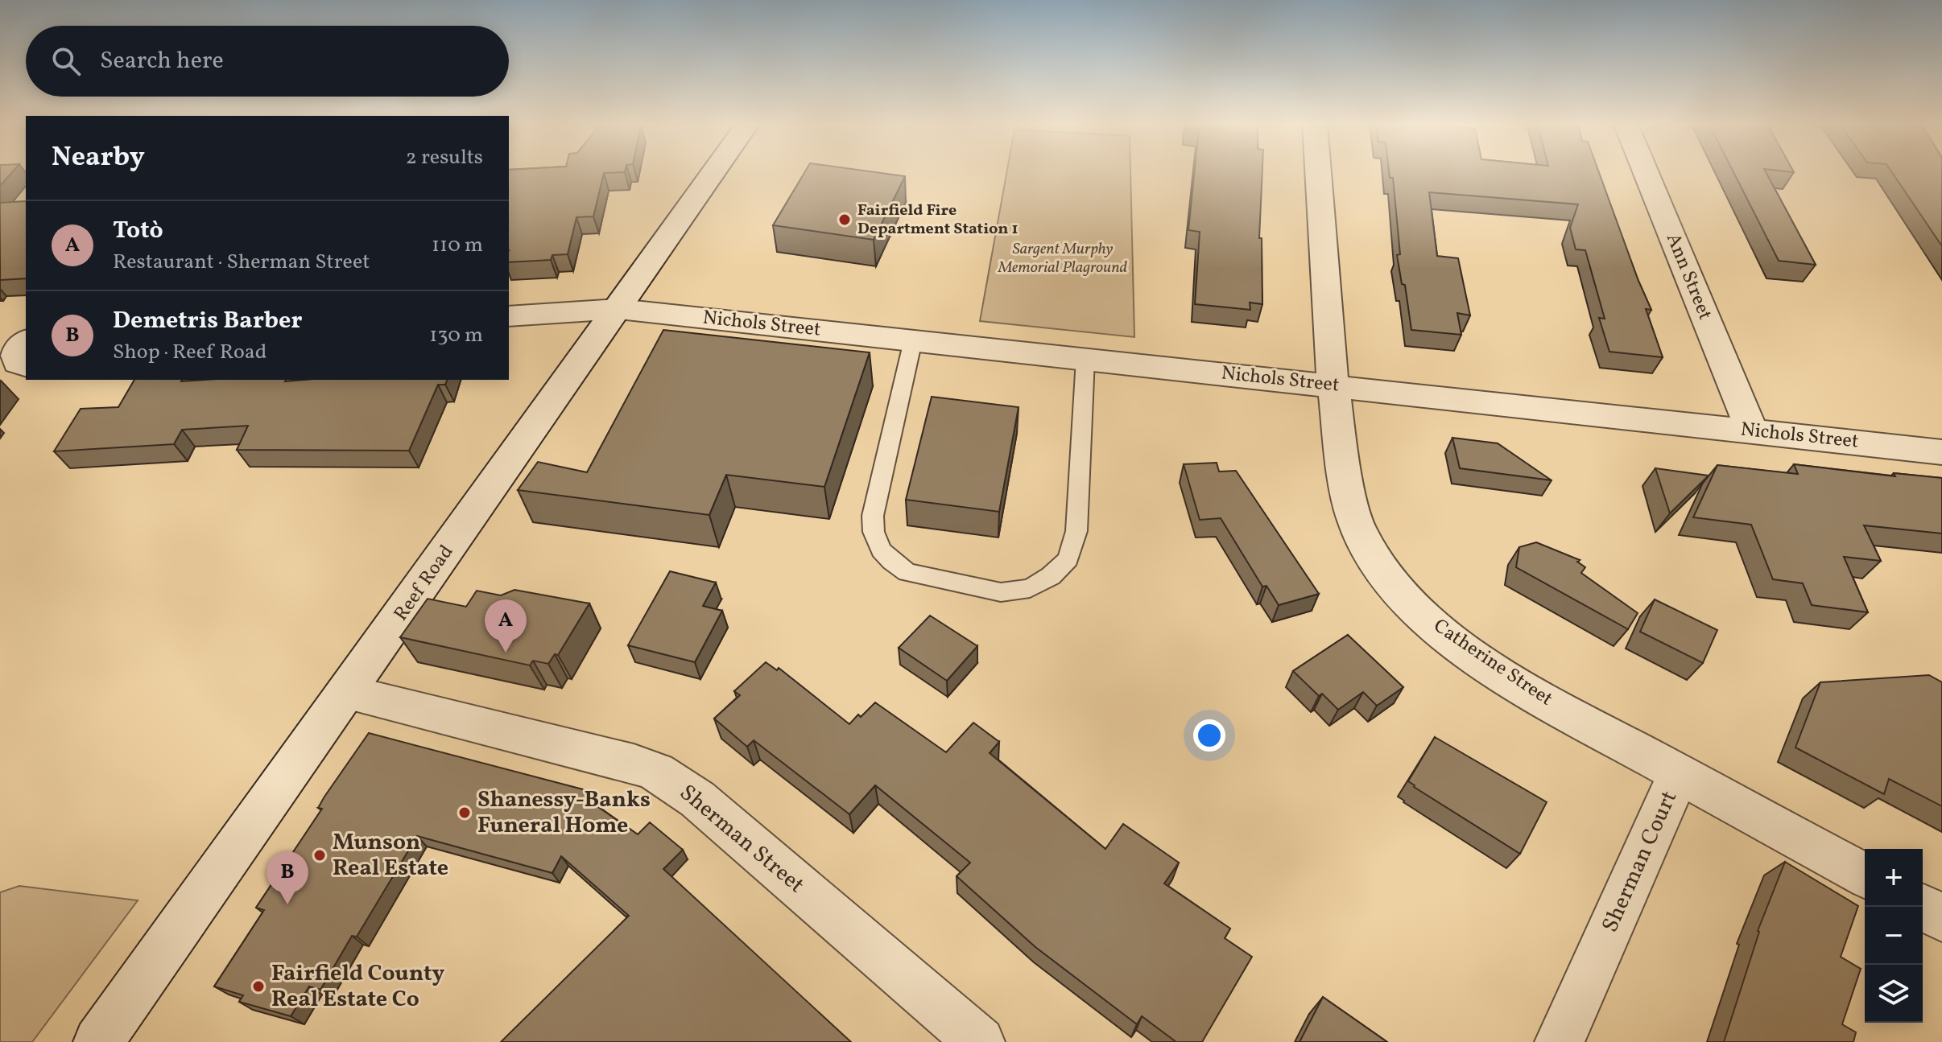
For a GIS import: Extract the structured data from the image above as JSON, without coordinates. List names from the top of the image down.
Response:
{
  "streets": {
    "street": [
      "Ann Street",
      "Nichols Street",
      "Reef Road",
      "Catherine Street",
      "Sherman Street",
      "Sherman Court"
    ]
  },
  "crossings": [
    ["Ann Street", "Nichols Street"],
    ["Nichols Street", "Reef Road"],
    ["Nichols Street", "Catherine Street"],
    ["Reef Road", "Sherman Street"],
    ["Catherine Street", "Sherman Court"]
  ],
  "parks": ["Sargent Murphy Memorial Plaground"],
  "places": [
    "Fairfield Fire Department Station 1",
    "Shanessy-Banks Funeral Home",
    "Munson Real Estate",
    "Fairfield County Real Estate Co"
  ],
  "page": {
    "search": "Search here",
    "heading": ["Nearby", "2 results"],
    "list": [
      {
        "mark": "A",
        "name": "Totò",
        "note": "Restaurant · Sherman Street",
        "value": "110 m"
      },
      {
        "mark": "B",
        "name": "Demetris Barber",
        "note": "Shop · Reef Road",
        "value": "130 m"
      }
    ],
    "pins": ["A", "B"],
    "map_buttons": ["+", "−"]
  }
}
